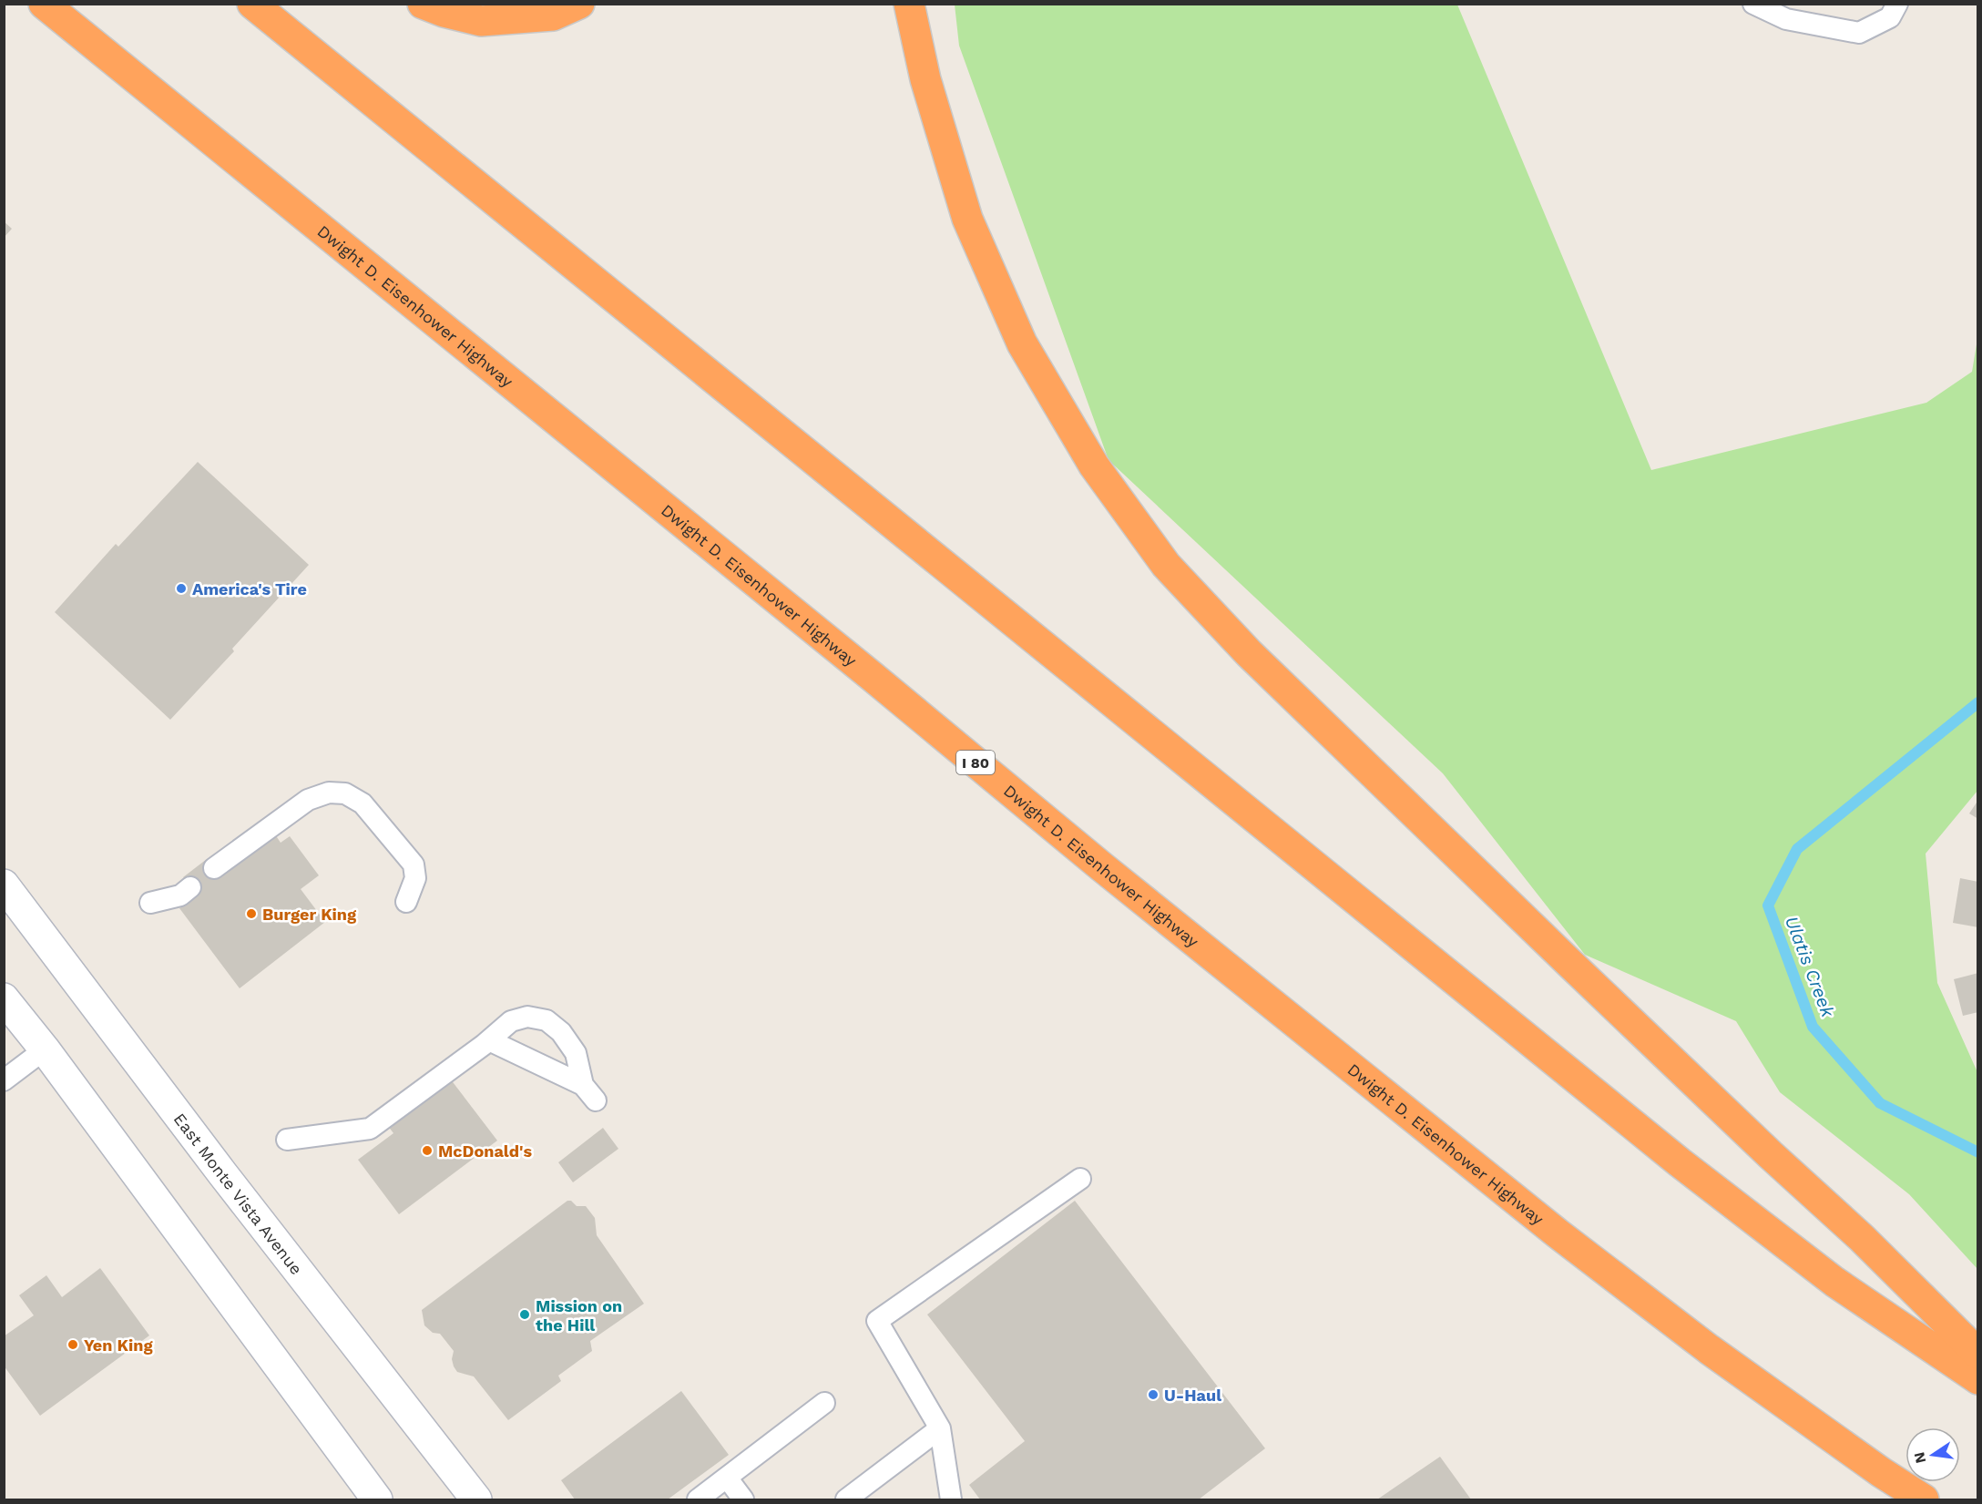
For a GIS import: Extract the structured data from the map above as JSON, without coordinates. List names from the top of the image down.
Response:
{
  "streets": {
    "highway": ["Dwight D. Eisenhower Highway", "I 80"],
    "main road": ["East Monte Vista Avenue"]
  },
  "water": ["Ulatis Creek"],
  "places": [
    "America's Tire",
    "Burger King",
    "McDonald's",
    "Mission on the Hill",
    "Yen King",
    "U-Haul"
  ],
  "north": "left"
}
